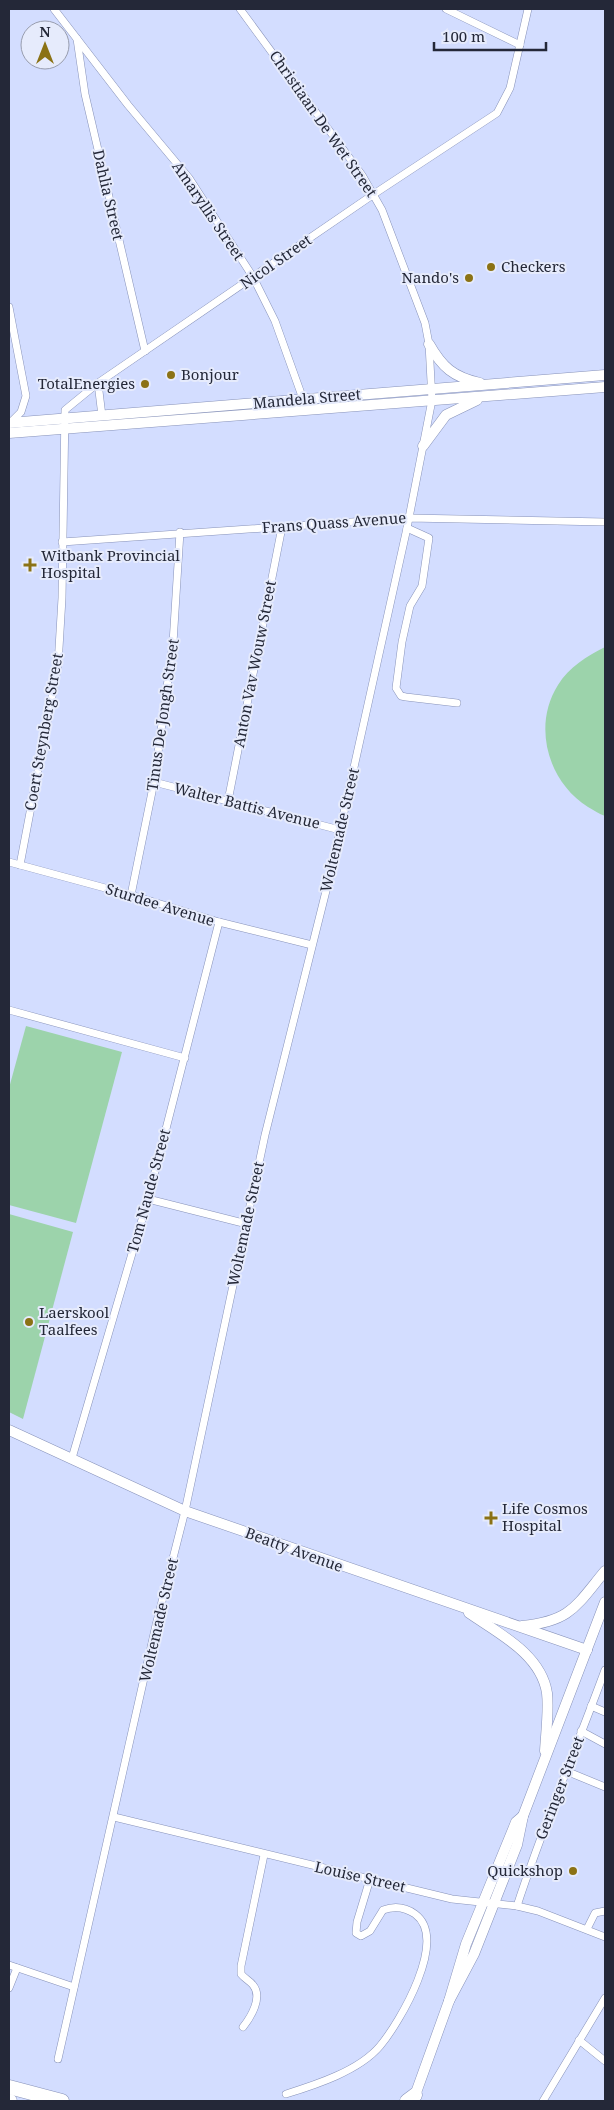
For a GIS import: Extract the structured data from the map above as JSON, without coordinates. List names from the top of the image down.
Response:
{
  "streets": {
    "main road": ["Mandela Street", "Beatty Avenue"],
    "street": [
      "Christiaan De Wet Street",
      "Dahlia Street",
      "Amaryllis Street",
      "Nicol Street",
      "Frans Quass Avenue",
      "Anton Vav Wouw Street",
      "Tinus De Jongh Street",
      "Coert Steynberg Street",
      "Walter Battis Avenue",
      "Woltemade Street",
      "Sturdee Avenue",
      "Tom Naude Street",
      "Geringer Street",
      "Louise Street"
    ]
  },
  "crossings": [
    ["Christiaan De Wet Street", "Nicol Street"],
    ["Christiaan De Wet Street", "Mandela Street"],
    ["Christiaan De Wet Street", "Woltemade Street"],
    ["Dahlia Street", "Amaryllis Street"],
    ["Dahlia Street", "Nicol Street"],
    ["Amaryllis Street", "Nicol Street"],
    ["Amaryllis Street", "Mandela Street"],
    ["Nicol Street", "Mandela Street"],
    ["Nicol Street", "Coert Steynberg Street"],
    ["Mandela Street", "Coert Steynberg Street"],
    ["Mandela Street", "Woltemade Street"],
    ["Frans Quass Avenue", "Anton Vav Wouw Street"],
    ["Frans Quass Avenue", "Tinus De Jongh Street"],
    ["Frans Quass Avenue", "Coert Steynberg Street"],
    ["Frans Quass Avenue", "Woltemade Street"],
    ["Anton Vav Wouw Street", "Walter Battis Avenue"],
    ["Tinus De Jongh Street", "Walter Battis Avenue"],
    ["Tinus De Jongh Street", "Sturdee Avenue"],
    ["Coert Steynberg Street", "Sturdee Avenue"],
    ["Walter Battis Avenue", "Woltemade Street"],
    ["Woltemade Street", "Sturdee Avenue"],
    ["Woltemade Street", "Beatty Avenue"],
    ["Woltemade Street", "Louise Street"],
    ["Sturdee Avenue", "Tom Naude Street"],
    ["Tom Naude Street", "Beatty Avenue"],
    ["Geringer Street", "Louise Street"]
  ],
  "places": {
    "other": [
      "Checkers",
      "Nando's",
      "Bonjour",
      "TotalEnergies",
      "Laerskool Taalfees",
      "Quickshop"
    ],
    "health": ["Witbank Provincial Hospital", "Life Cosmos Hospital"]
  },
  "scale_bar": "100 m",
  "north": "top"
}
